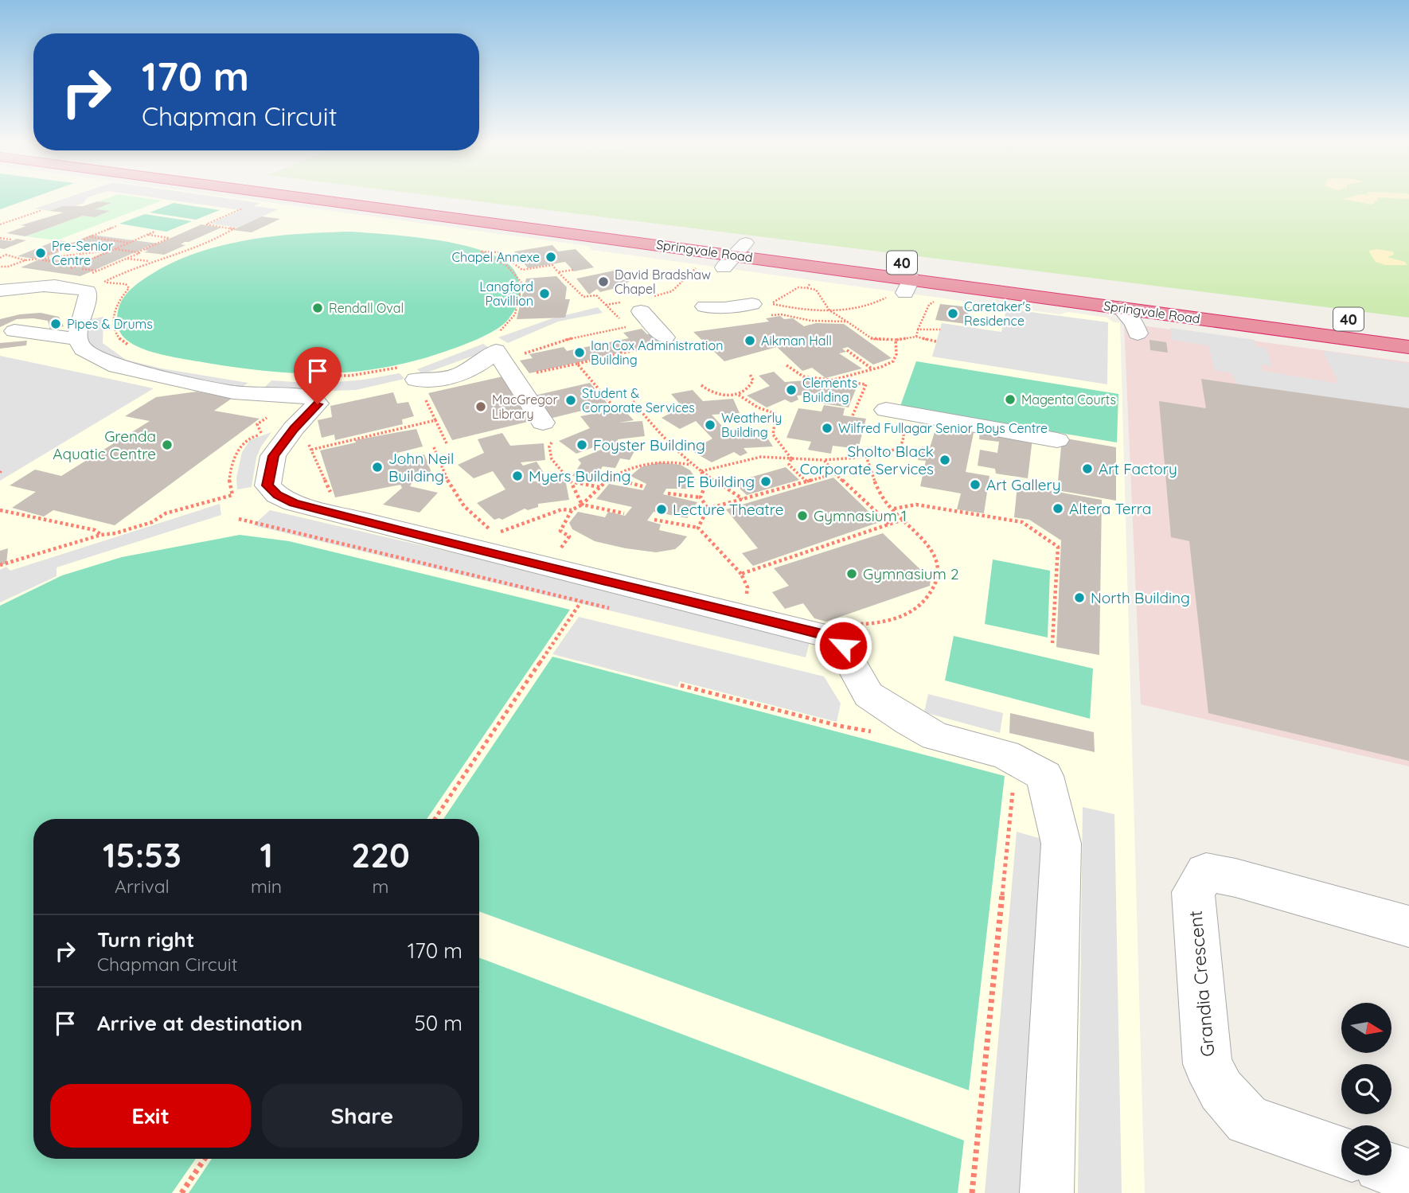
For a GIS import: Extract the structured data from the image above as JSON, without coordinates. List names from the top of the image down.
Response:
{
  "streets": {
    "highway": ["Springvale Road", "40"],
    "street": ["Grandia Crescent"]
  },
  "places": [
    "Pre-Senior Centre",
    "Chapel Annexe",
    "David Bradshaw Chapel",
    "Langford Pavillion",
    "Rendall Oval",
    "Caretaker's Residence",
    "Pipes & Drums",
    "Aikman Hall",
    "Ian Cox Administration Building",
    "Clements Building",
    "Magenta Courts",
    "Student & Corporate Services",
    "MacGregor Library",
    "Weatherly Building",
    "Wilfred Fullagar Senior Boys Centre",
    "Grenda Aquatic Centre",
    "Foyster Building",
    "Sholto Black Corporate Services",
    "John Neil Building",
    "Art Factory",
    "Myers Building",
    "PE Building",
    "Art Gallery",
    "Altera Terra",
    "Lecture Theatre",
    "Gymnasium 1",
    "Gymnasium 2",
    "North Building"
  ],
  "north": "right",
  "page": {
    "turn": ["170 m", "Chapman Circuit"],
    "eta": [
      "15:53",
      "Arrival",
      "1",
      "min",
      "220",
      "m"
    ],
    "list": [
      {
        "name": "Turn right",
        "note": "Chapman Circuit",
        "value": "170 m"
      },
      {
        "name": "Arrive at destination",
        "value": "50 m"
      }
    ],
    "buttons": ["Exit", "Share"]
  }
}
